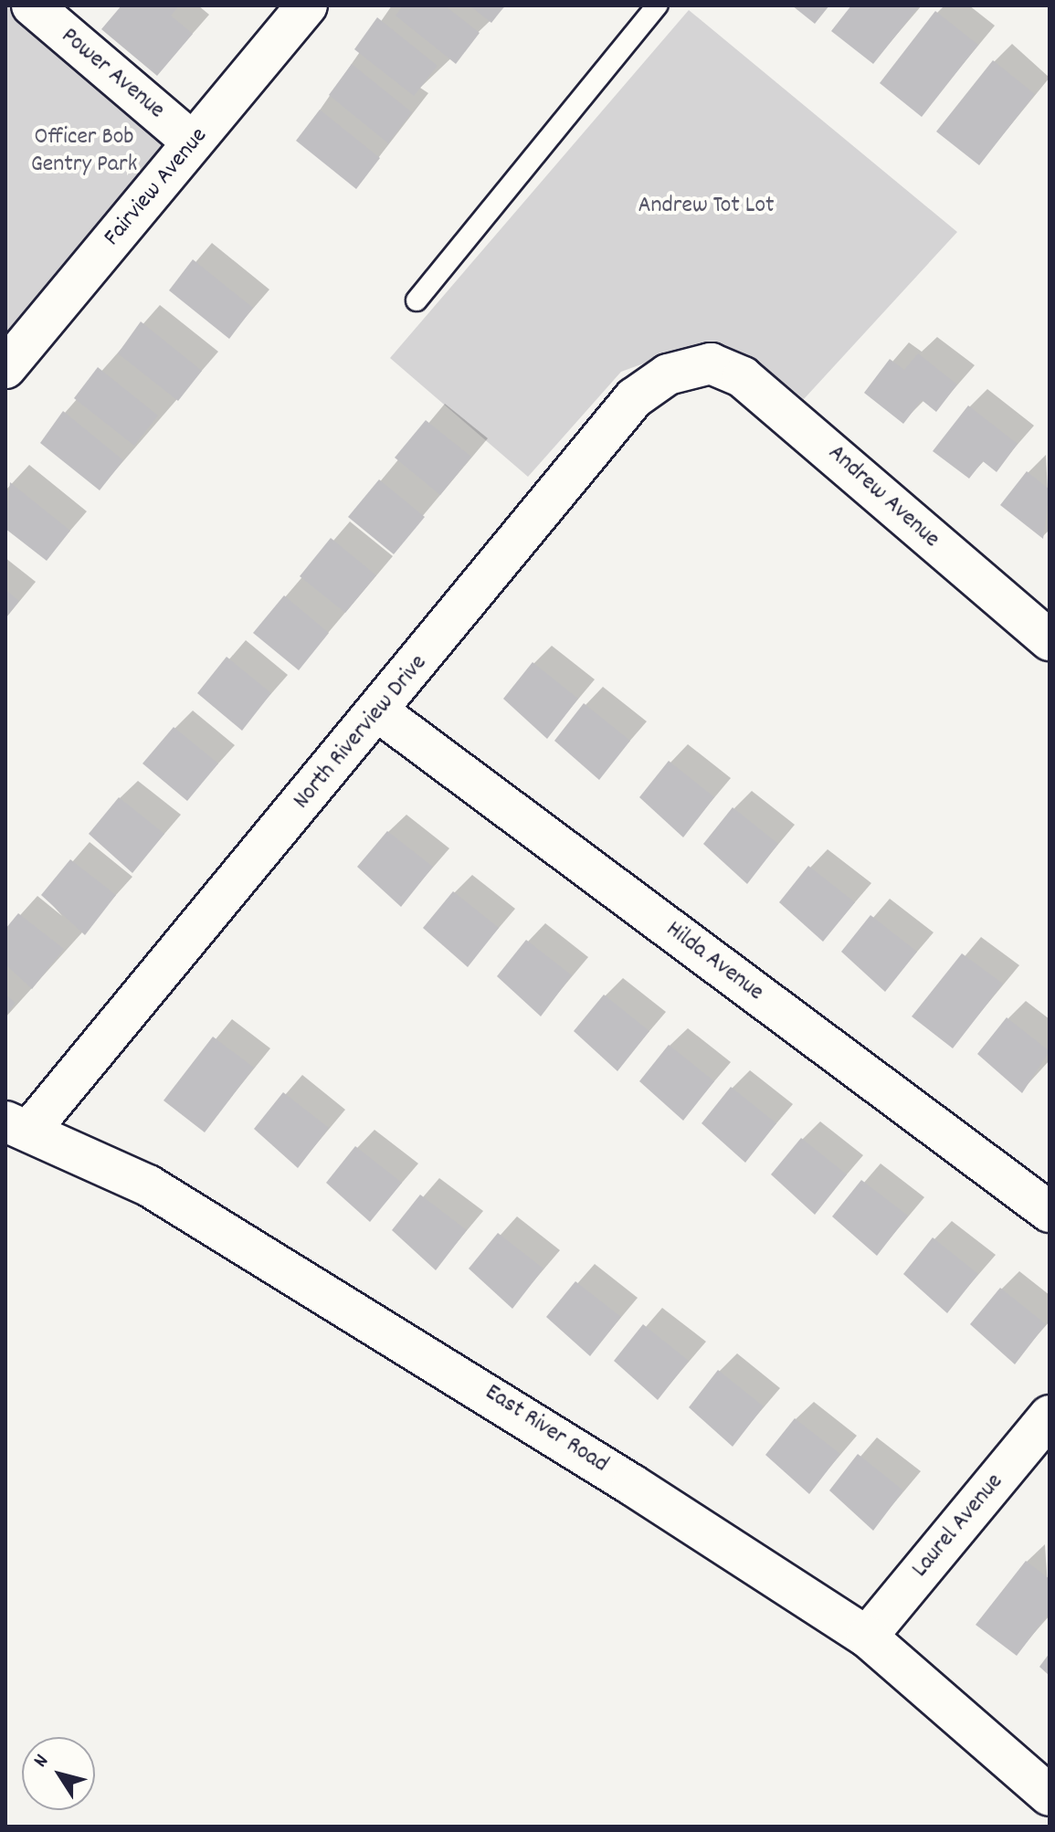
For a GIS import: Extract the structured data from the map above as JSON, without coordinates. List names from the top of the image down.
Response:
{
  "streets": {
    "street": [
      "Power Avenue",
      "Fairview Avenue",
      "Andrew Avenue",
      "North Riverview Drive",
      "Hilda Avenue",
      "East River Road",
      "Laurel Avenue"
    ]
  },
  "crossings": [
    ["Power Avenue", "Fairview Avenue"],
    ["Andrew Avenue", "North Riverview Drive"],
    ["North Riverview Drive", "Hilda Avenue"],
    ["North Riverview Drive", "East River Road"],
    ["East River Road", "Laurel Avenue"]
  ],
  "parks": ["Officer Bob Gentry Park", "Andrew Tot Lot"],
  "north": "top left"
}
